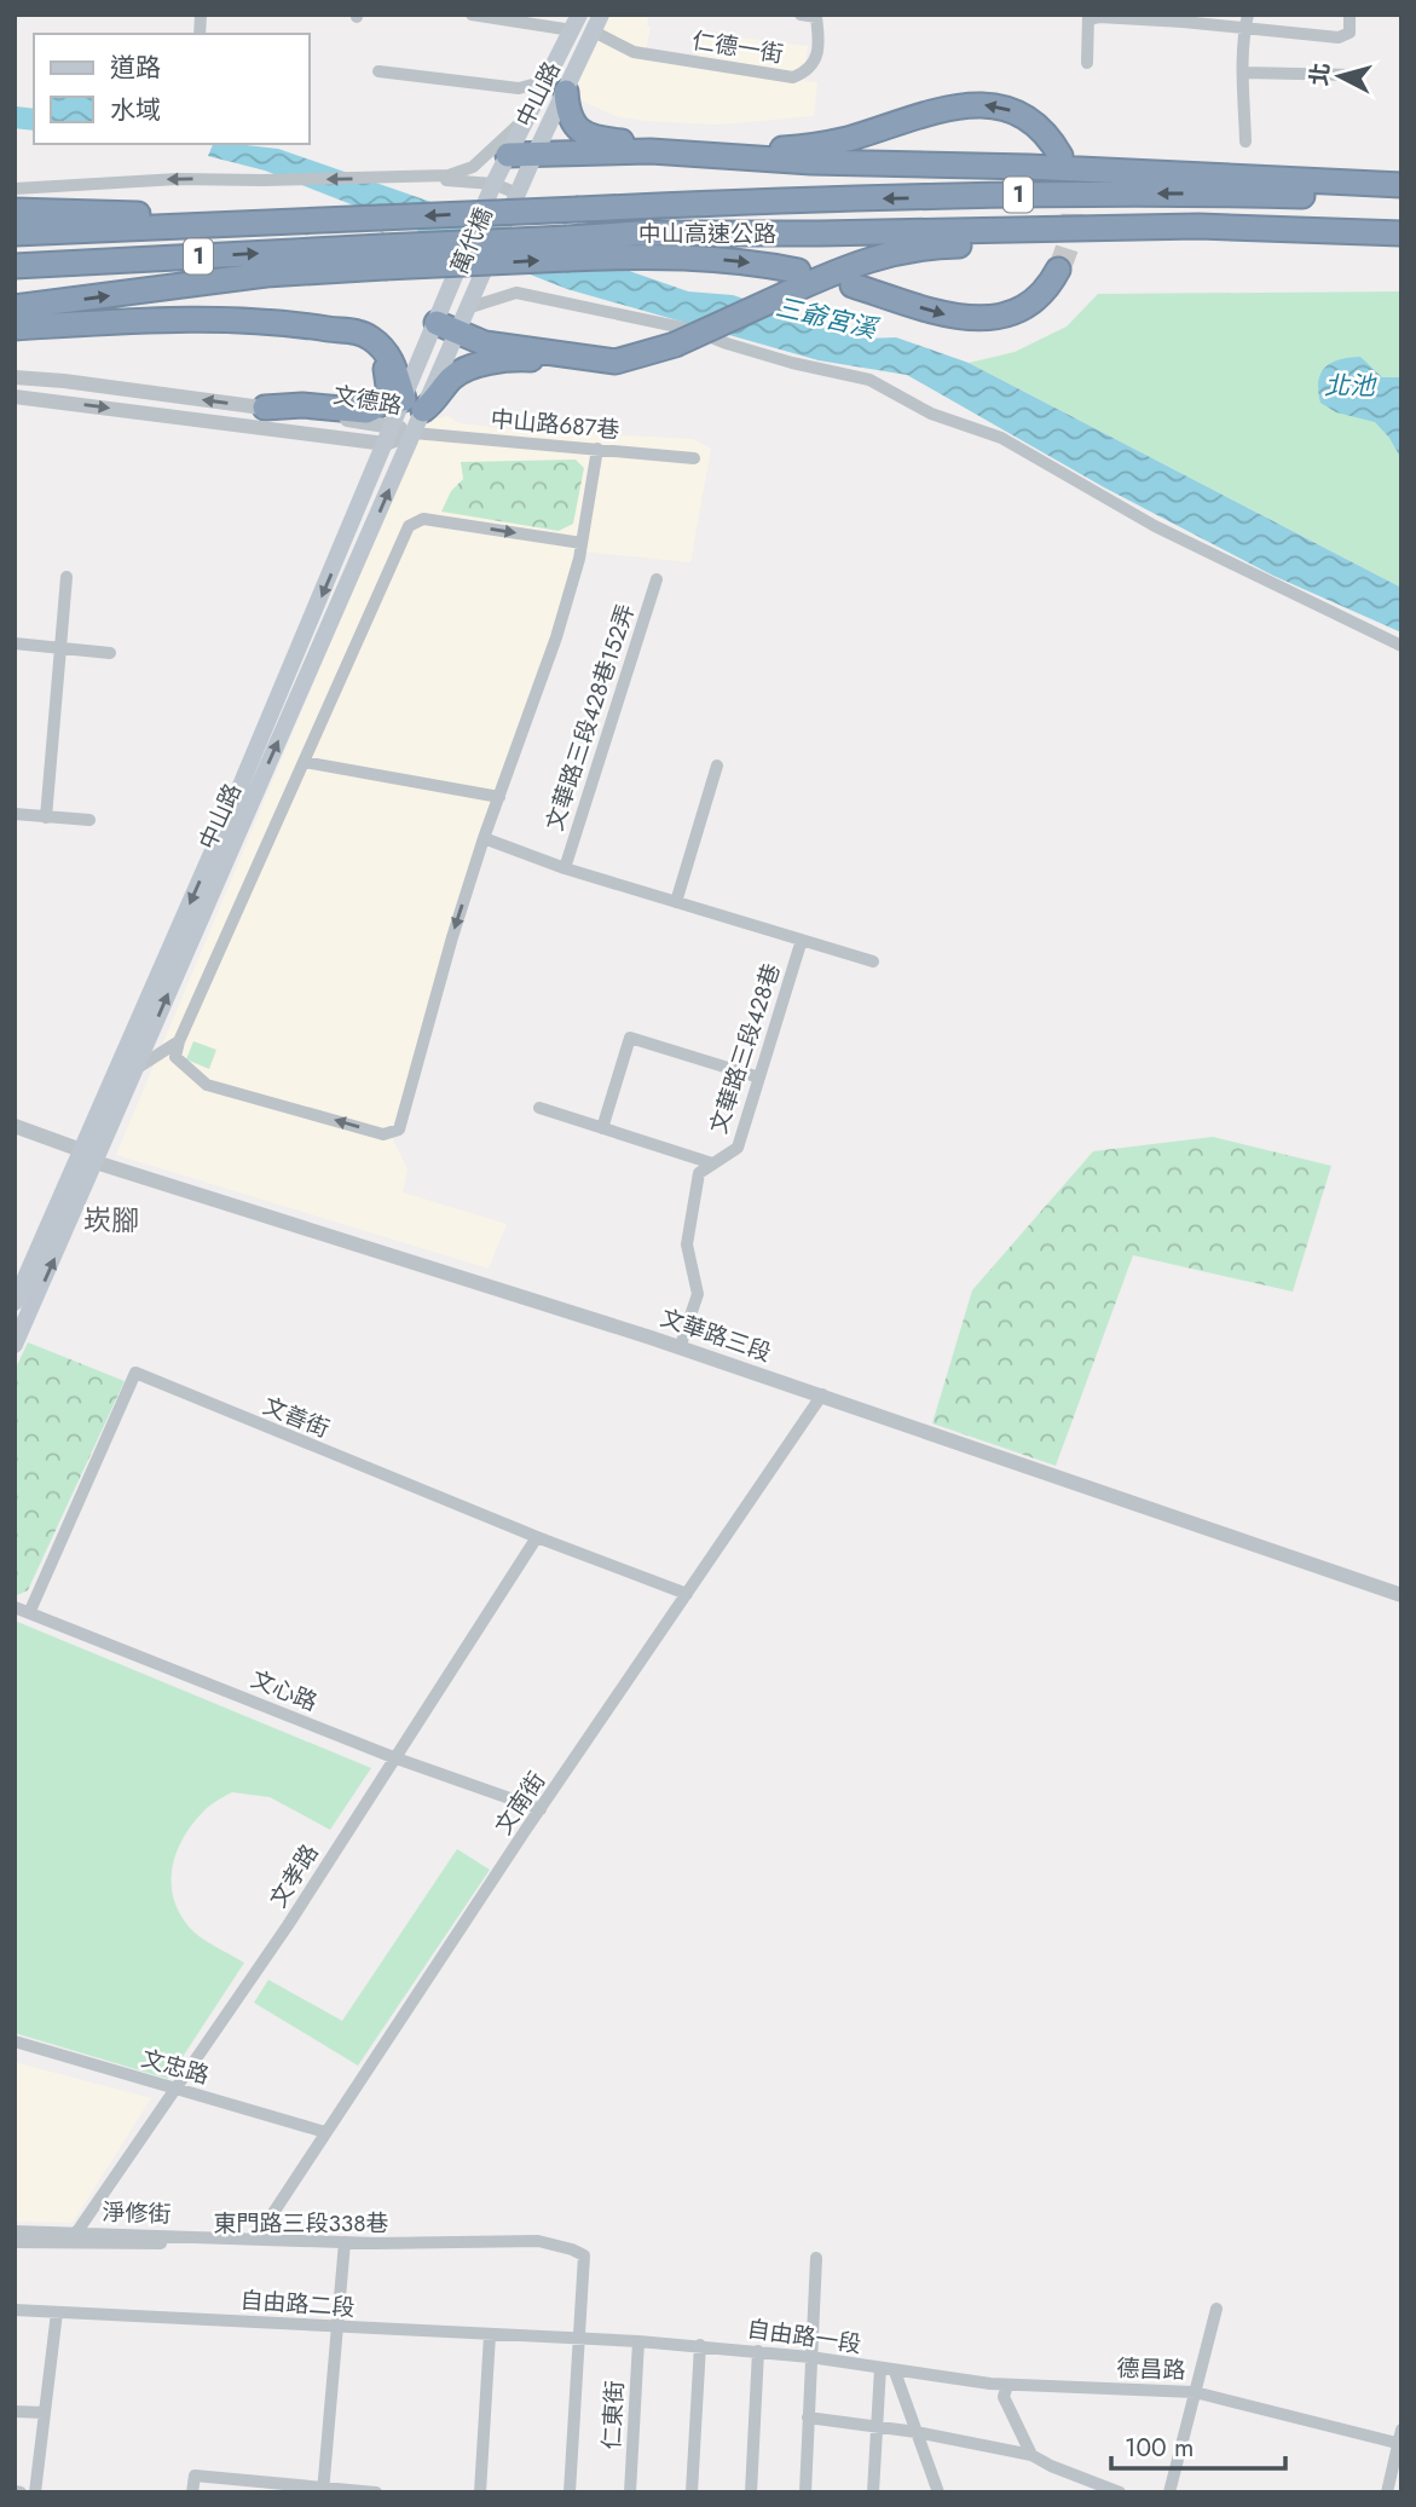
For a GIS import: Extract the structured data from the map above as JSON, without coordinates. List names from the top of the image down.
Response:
{
  "streets": {
    "highway": ["1", "中山高速公路"],
    "main road": ["中山路", "萬代橋"],
    "street": [
      "仁德一街",
      "文德路",
      "中山路687巷",
      "文華路三段428巷152弄",
      "文華路三段428巷",
      "文華路三段",
      "文善街",
      "文心路",
      "文南街",
      "文孝路",
      "文忠路",
      "淨修街",
      "東門路三段338巷",
      "自由路二段",
      "自由路一段",
      "德昌路",
      "仁東街"
    ]
  },
  "crossings": [
    ["仁德一街", "中山路"],
    ["中山路", "萬代橋"],
    ["中山路", "文德路"],
    ["中山路", "中山路687巷"],
    ["中山路", "文華路三段"],
    ["文德路", "中山路687巷"],
    ["文華路三段428巷152弄", "文華路三段428巷"],
    ["文華路三段428巷", "文華路三段"],
    ["文華路三段", "文南街"],
    ["文善街", "文心路"],
    ["文善街", "文南街"],
    ["文善街", "文孝路"],
    ["文心路", "文南街"],
    ["文心路", "文孝路"],
    ["文南街", "文忠路"],
    ["文南街", "淨修街"],
    ["文南街", "東門路三段338巷"],
    ["文孝路", "文忠路"],
    ["文孝路", "淨修街"],
    ["淨修街", "東門路三段338巷"],
    ["東門路三段338巷", "自由路二段"],
    ["東門路三段338巷", "自由路一段"],
    ["自由路二段", "自由路一段"],
    ["自由路一段", "德昌路"],
    ["自由路一段", "仁東街"]
  ],
  "districts": ["崁腳"],
  "water": ["三爺宮溪", "北池"],
  "legend": ["道路", "水域"],
  "scale_bar": "100 m",
  "north": "left"
}
